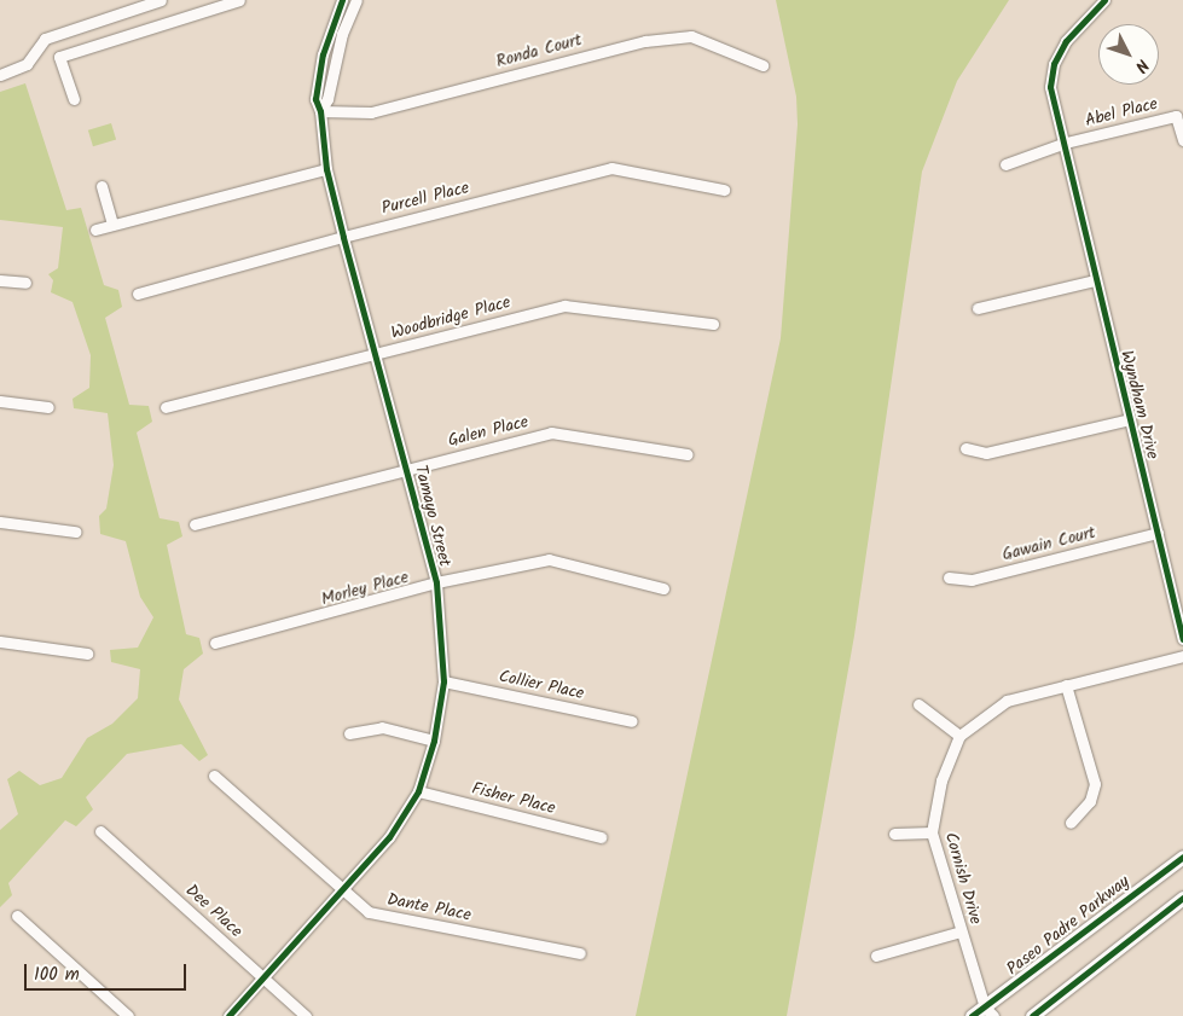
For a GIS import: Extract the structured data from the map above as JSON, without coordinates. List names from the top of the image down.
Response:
{
  "streets": {
    "main road": ["Paseo Padre Parkway"],
    "street": [
      "Ronda Court",
      "Abel Place",
      "Purcell Place",
      "Woodbridge Place",
      "Wyndham Drive",
      "Galen Place",
      "Tamayo Street",
      "Gawain Court",
      "Morley Place",
      "Collier Place",
      "Fisher Place",
      "Cornish Drive",
      "Dante Place",
      "Dee Place"
    ]
  },
  "crossings": [
    ["Ronda Court", "Tamayo Street"],
    ["Abel Place", "Wyndham Drive"],
    ["Purcell Place", "Tamayo Street"],
    ["Woodbridge Place", "Tamayo Street"],
    ["Wyndham Drive", "Gawain Court"],
    ["Galen Place", "Tamayo Street"],
    ["Tamayo Street", "Morley Place"],
    ["Tamayo Street", "Collier Place"],
    ["Tamayo Street", "Fisher Place"],
    ["Tamayo Street", "Dante Place"],
    ["Tamayo Street", "Dee Place"],
    ["Cornish Drive", "Paseo Padre Parkway"]
  ],
  "scale_bar": "100 m",
  "north": "bottom right"
}
